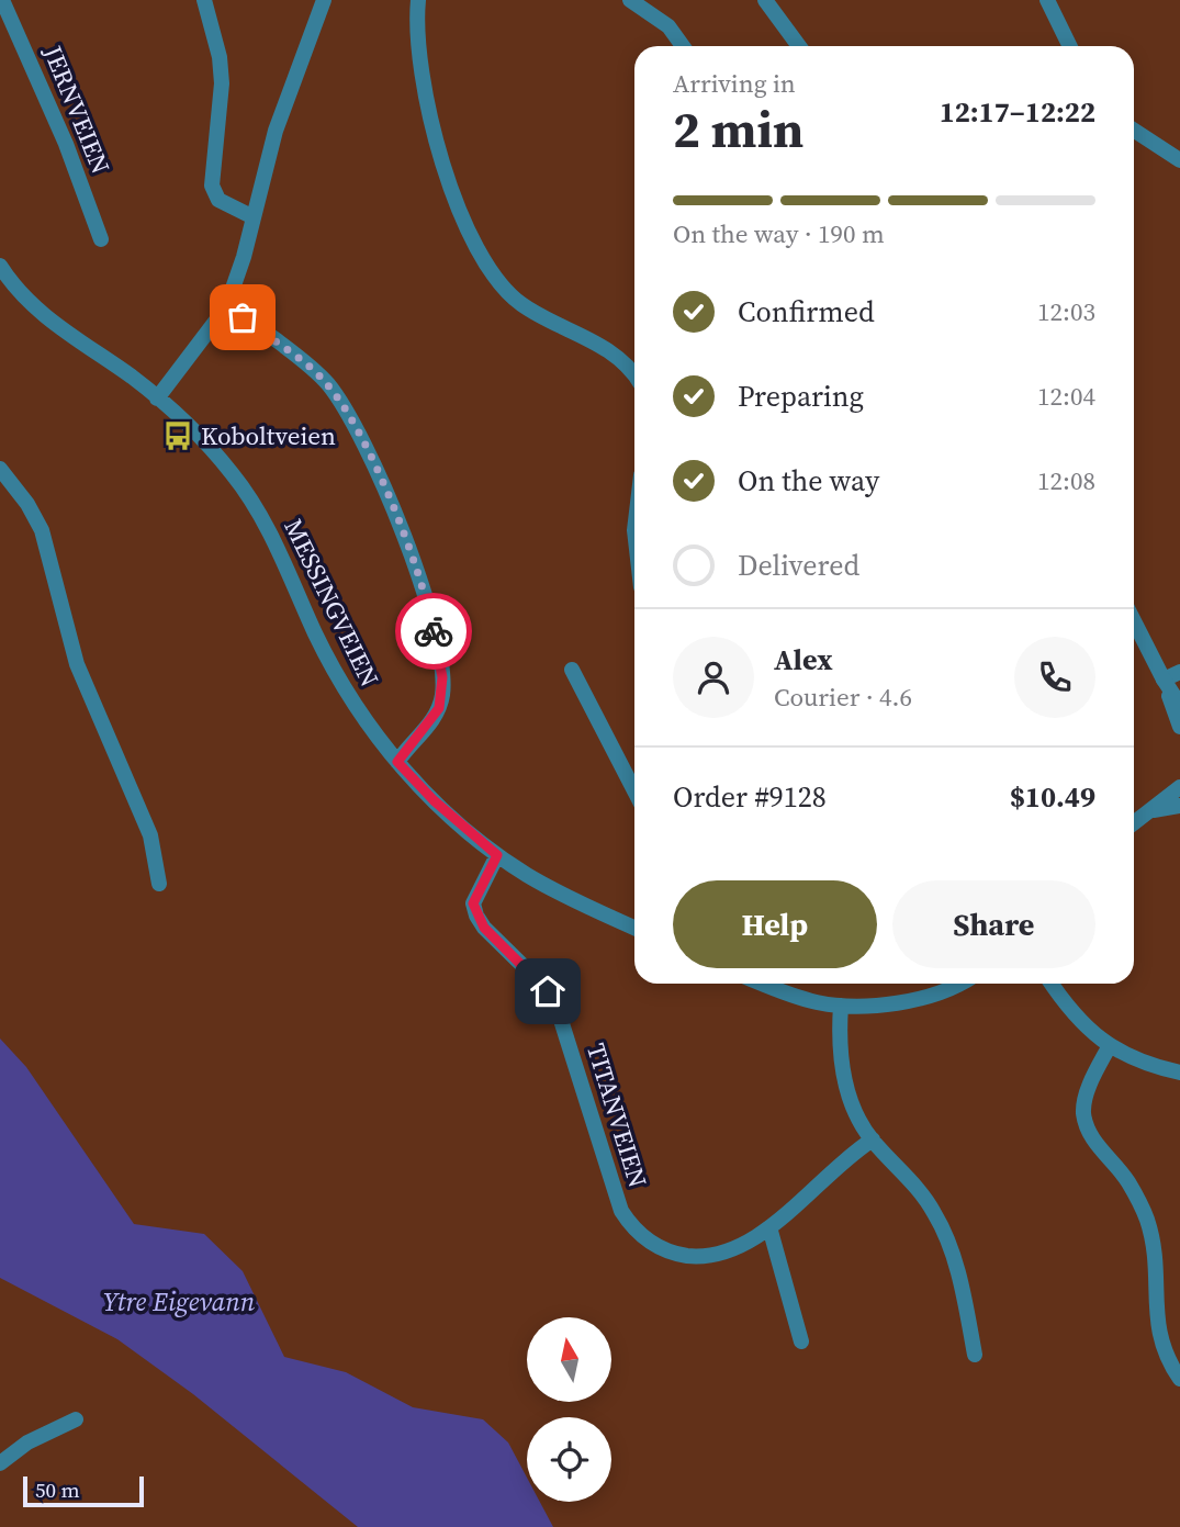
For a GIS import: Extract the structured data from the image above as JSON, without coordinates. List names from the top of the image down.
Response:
{
  "streets": {
    "street": ["JERNVEIEN", "MESSINGVEIEN", "TITANVEIEN"]
  },
  "crossings": [
    ["MESSINGVEIEN", "TITANVEIEN"]
  ],
  "water": ["Ytre Eigevann"],
  "places": {
    "bus stop": ["Koboltveien"]
  },
  "scale_bar": "50 m",
  "north": "top",
  "page": {
    "heading": ["2 min", "Arriving in", "12:17–12:22"],
    "panel": [
      "Alex",
      "Courier · 4.6",
      "Order #9128",
      "$10.49"
    ],
    "bar": "On the way · 190 m",
    "list": [
      ["Confirmed", "12:03"],
      ["Preparing", "12:04"],
      ["On the way", "12:08"],
      "Delivered"
    ],
    "buttons": ["Help", "Share"],
    "scale": "50 m"
  }
}
